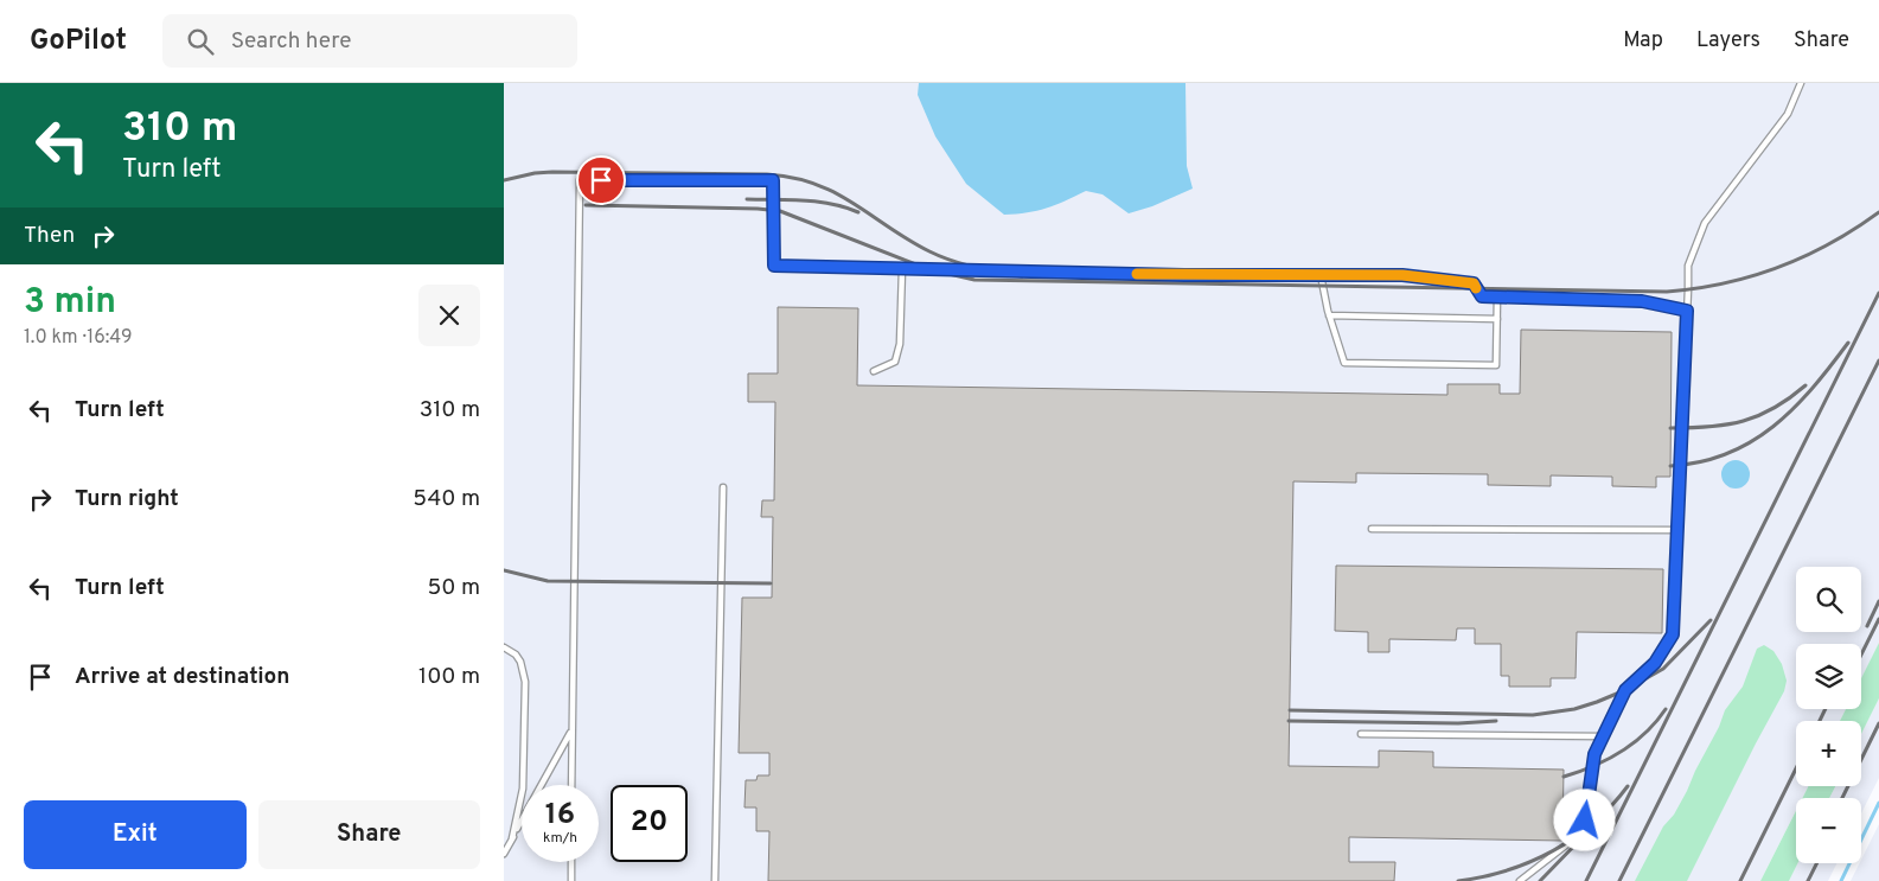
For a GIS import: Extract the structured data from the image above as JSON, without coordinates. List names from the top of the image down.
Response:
{
  "page": {
    "header": "GoPilot",
    "search": "Search here",
    "nav": ["Map", "Layers", "Share"],
    "turn": ["310 m", "Turn left"],
    "then": "Then",
    "heading": ["3 min", "1.0 km · 16:49"],
    "list": [
      {
        "name": "Turn left",
        "value": "310 m"
      },
      {
        "name": "Turn right",
        "value": "540 m"
      },
      {
        "name": "Turn left",
        "value": "50 m"
      },
      {
        "name": "Arrive at destination",
        "value": "100 m"
      }
    ],
    "map_buttons": ["+", "−"],
    "speed": "16 km/h",
    "limit": "20",
    "buttons": ["Exit", "Share"]
  }
}
